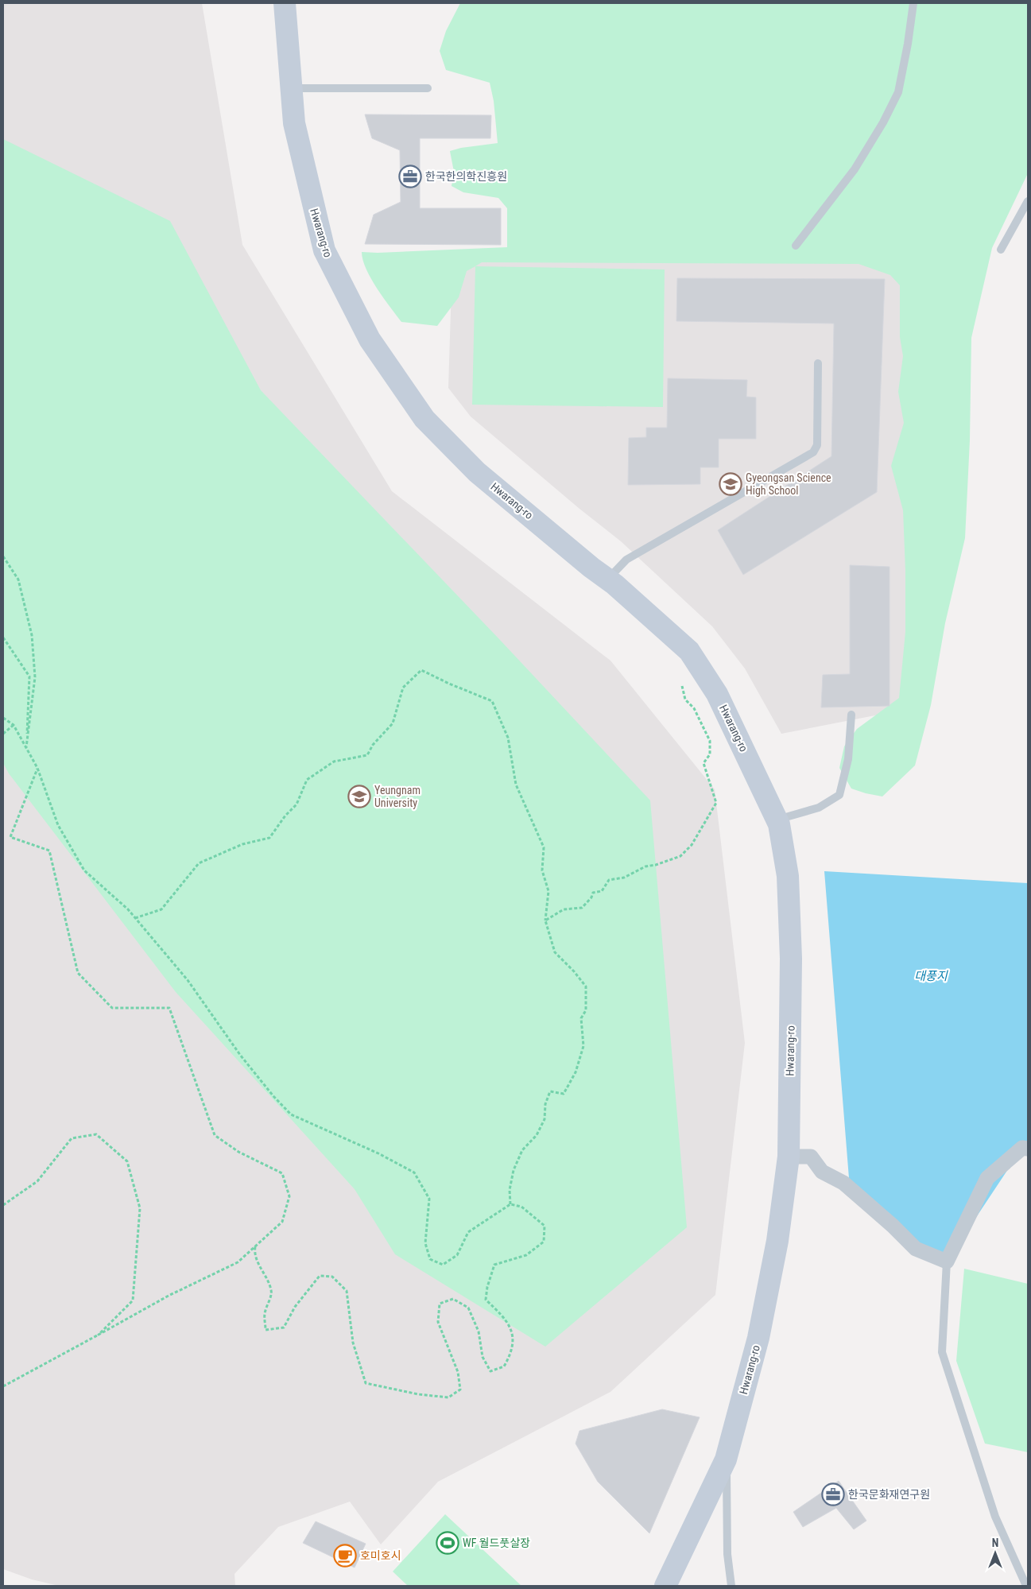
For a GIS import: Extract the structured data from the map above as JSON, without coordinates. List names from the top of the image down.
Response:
{
  "streets": {
    "street": ["Hwarang-ro"]
  },
  "water": ["대풍지"],
  "places": {
    "office": ["한국한의학진흥원", "한국문화재연구원"],
    "school or university": ["Gyeongsan Science High School", "Yeungnam University"],
    "sports": ["WF 월드풋살장"],
    "cafe": ["호미호시"]
  },
  "north": "top"
}
